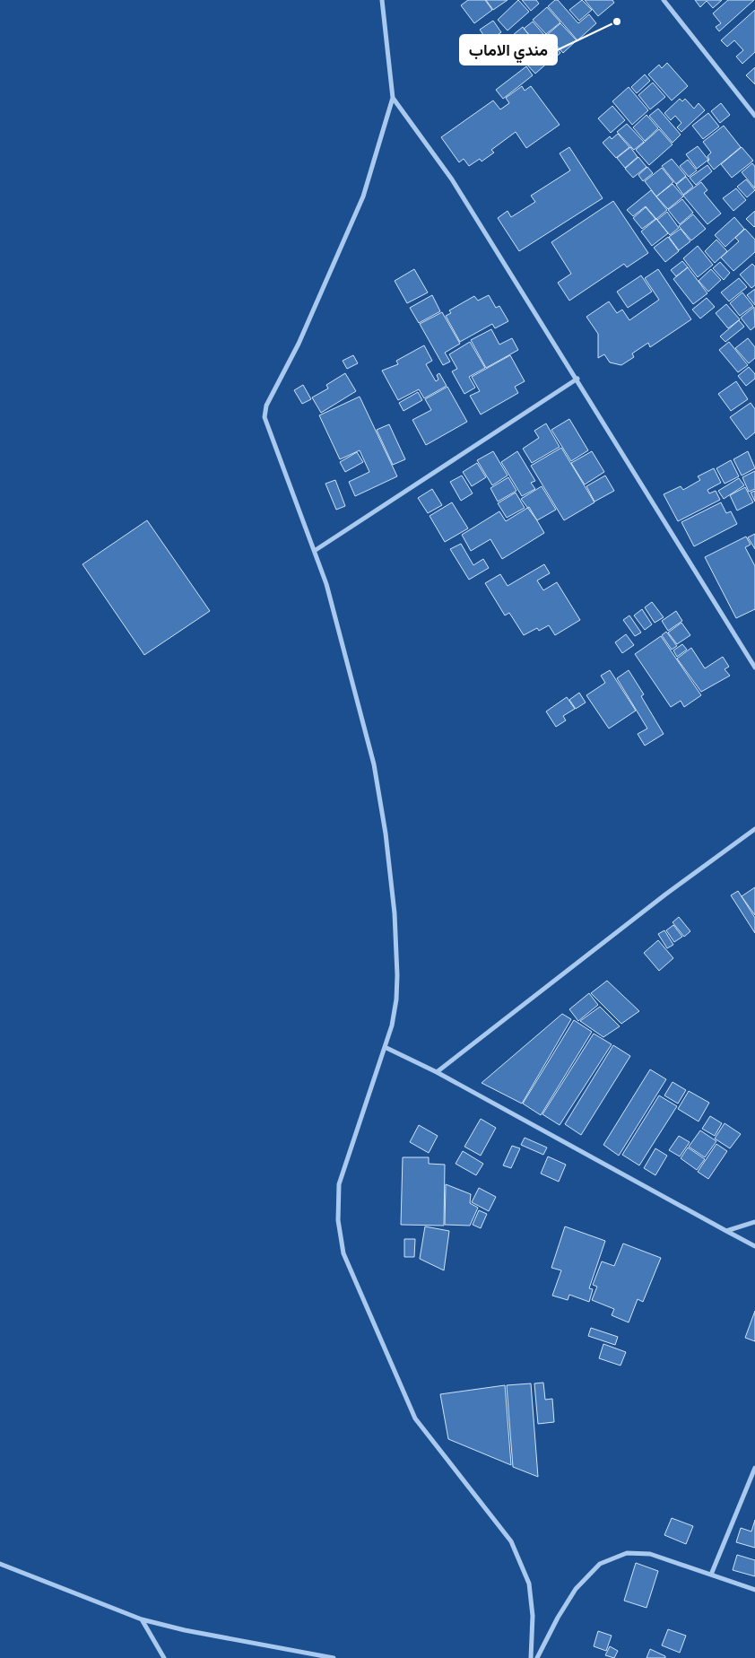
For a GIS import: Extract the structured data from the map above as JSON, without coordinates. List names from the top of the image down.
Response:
{
  "places": ["مندي الاماب"]
}
